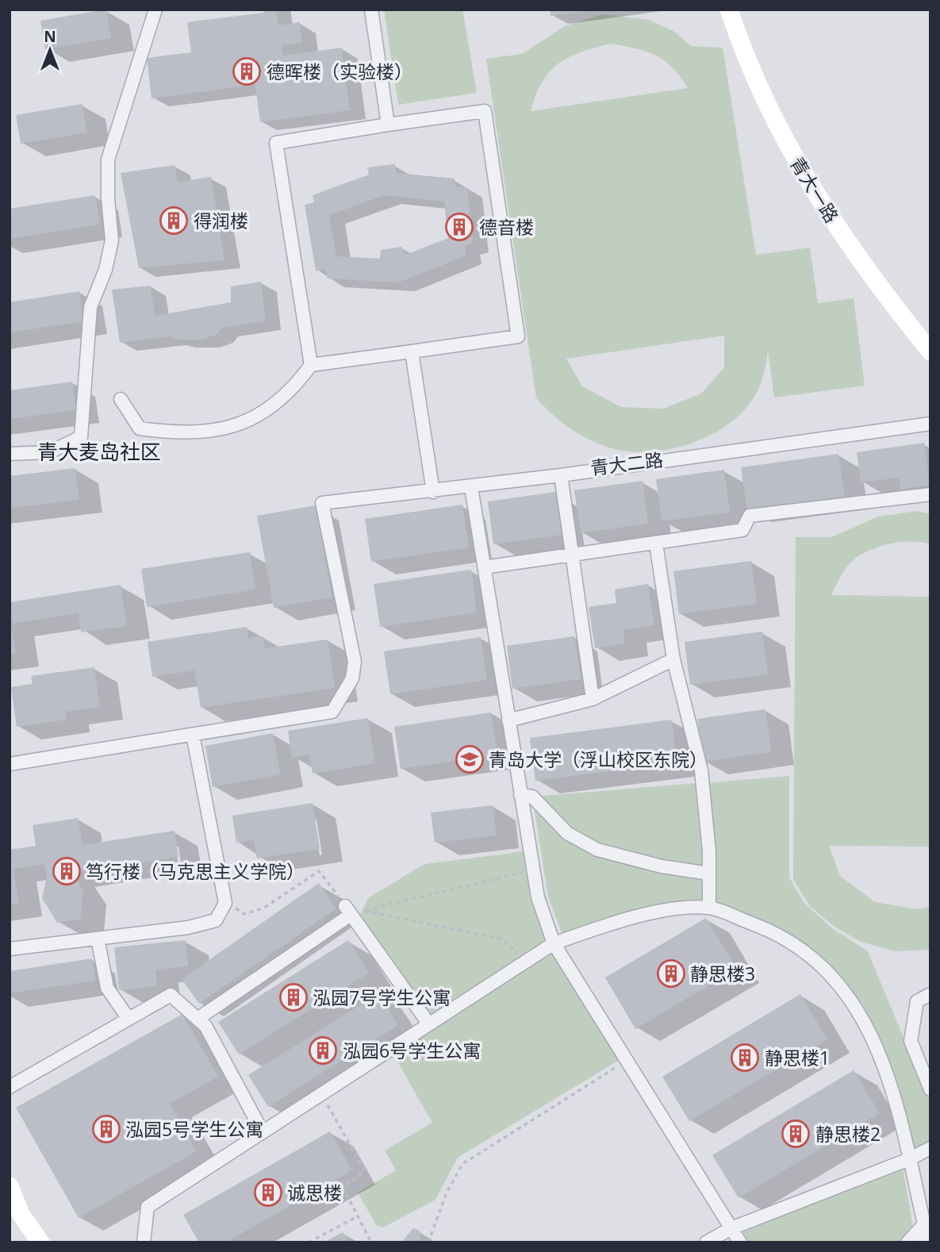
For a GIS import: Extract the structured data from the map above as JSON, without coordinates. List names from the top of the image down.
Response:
{
  "streets": {
    "street": ["青大一路", "青大二路"]
  },
  "districts": ["青大麦岛社区"],
  "places": {
    "building": [
      "德晖楼（实验楼）",
      "得润楼",
      "德音楼",
      "笃行楼（马克思主义学院）",
      "静思楼3",
      "泓园7号学生公寓",
      "泓园6号学生公寓",
      "静思楼1",
      "泓园5号学生公寓",
      "静思楼2",
      "诚思楼"
    ],
    "school or university": ["青岛大学（浮山校区东院）"]
  },
  "north": "top"
}
